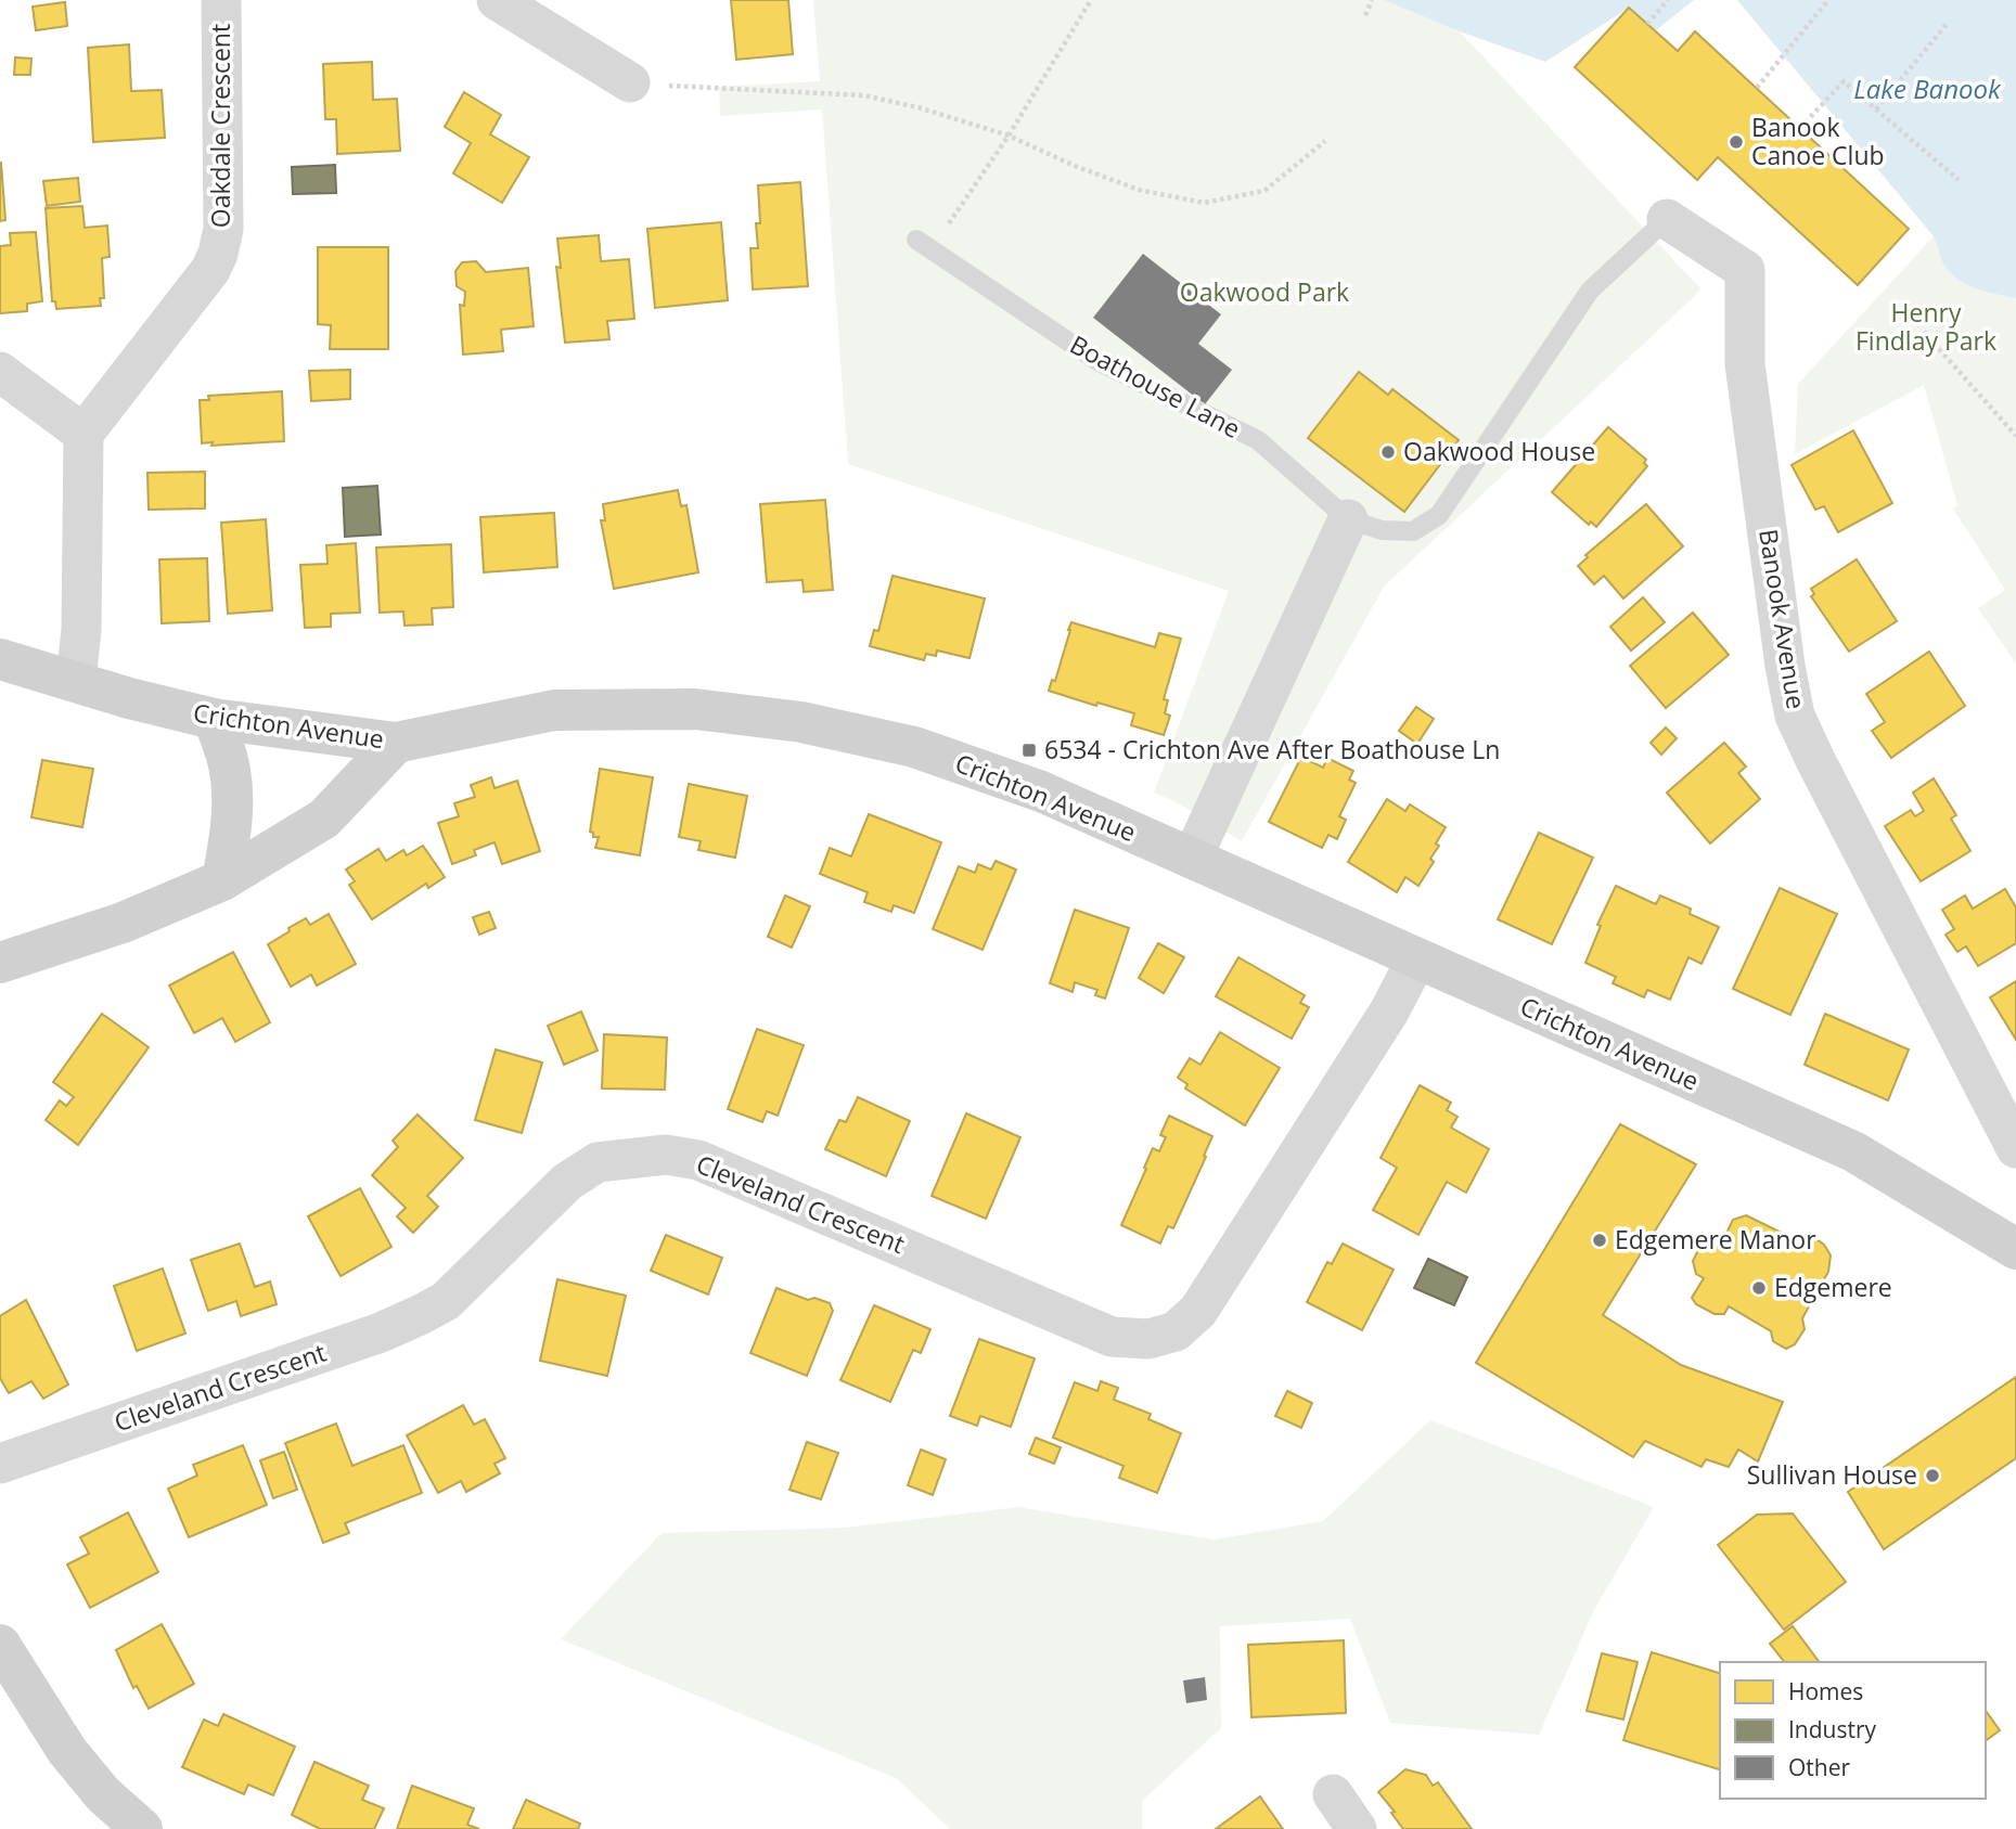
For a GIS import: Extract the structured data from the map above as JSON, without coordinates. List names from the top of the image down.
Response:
{
  "streets": {
    "street": [
      "Oakdale Crescent",
      "Banook Avenue",
      "Crichton Avenue",
      "Cleveland Crescent"
    ],
    "lane": ["Boathouse Lane"]
  },
  "crossings": [
    ["Boathouse Lane", "Banook Avenue"],
    ["Crichton Avenue", "Cleveland Crescent"]
  ],
  "water": ["Lake Banook"],
  "parks": ["Oakwood Park", "Henry Findlay Park"],
  "places": {
    "other": [
      "Banook Canoe Club",
      "Oakwood House",
      "Edgemere Manor",
      "Edgemere",
      "Sullivan House"
    ],
    "transit": ["6534 - Crichton Ave After Boathouse Ln"]
  },
  "legend": ["Homes", "Industry", "Other"]
}
